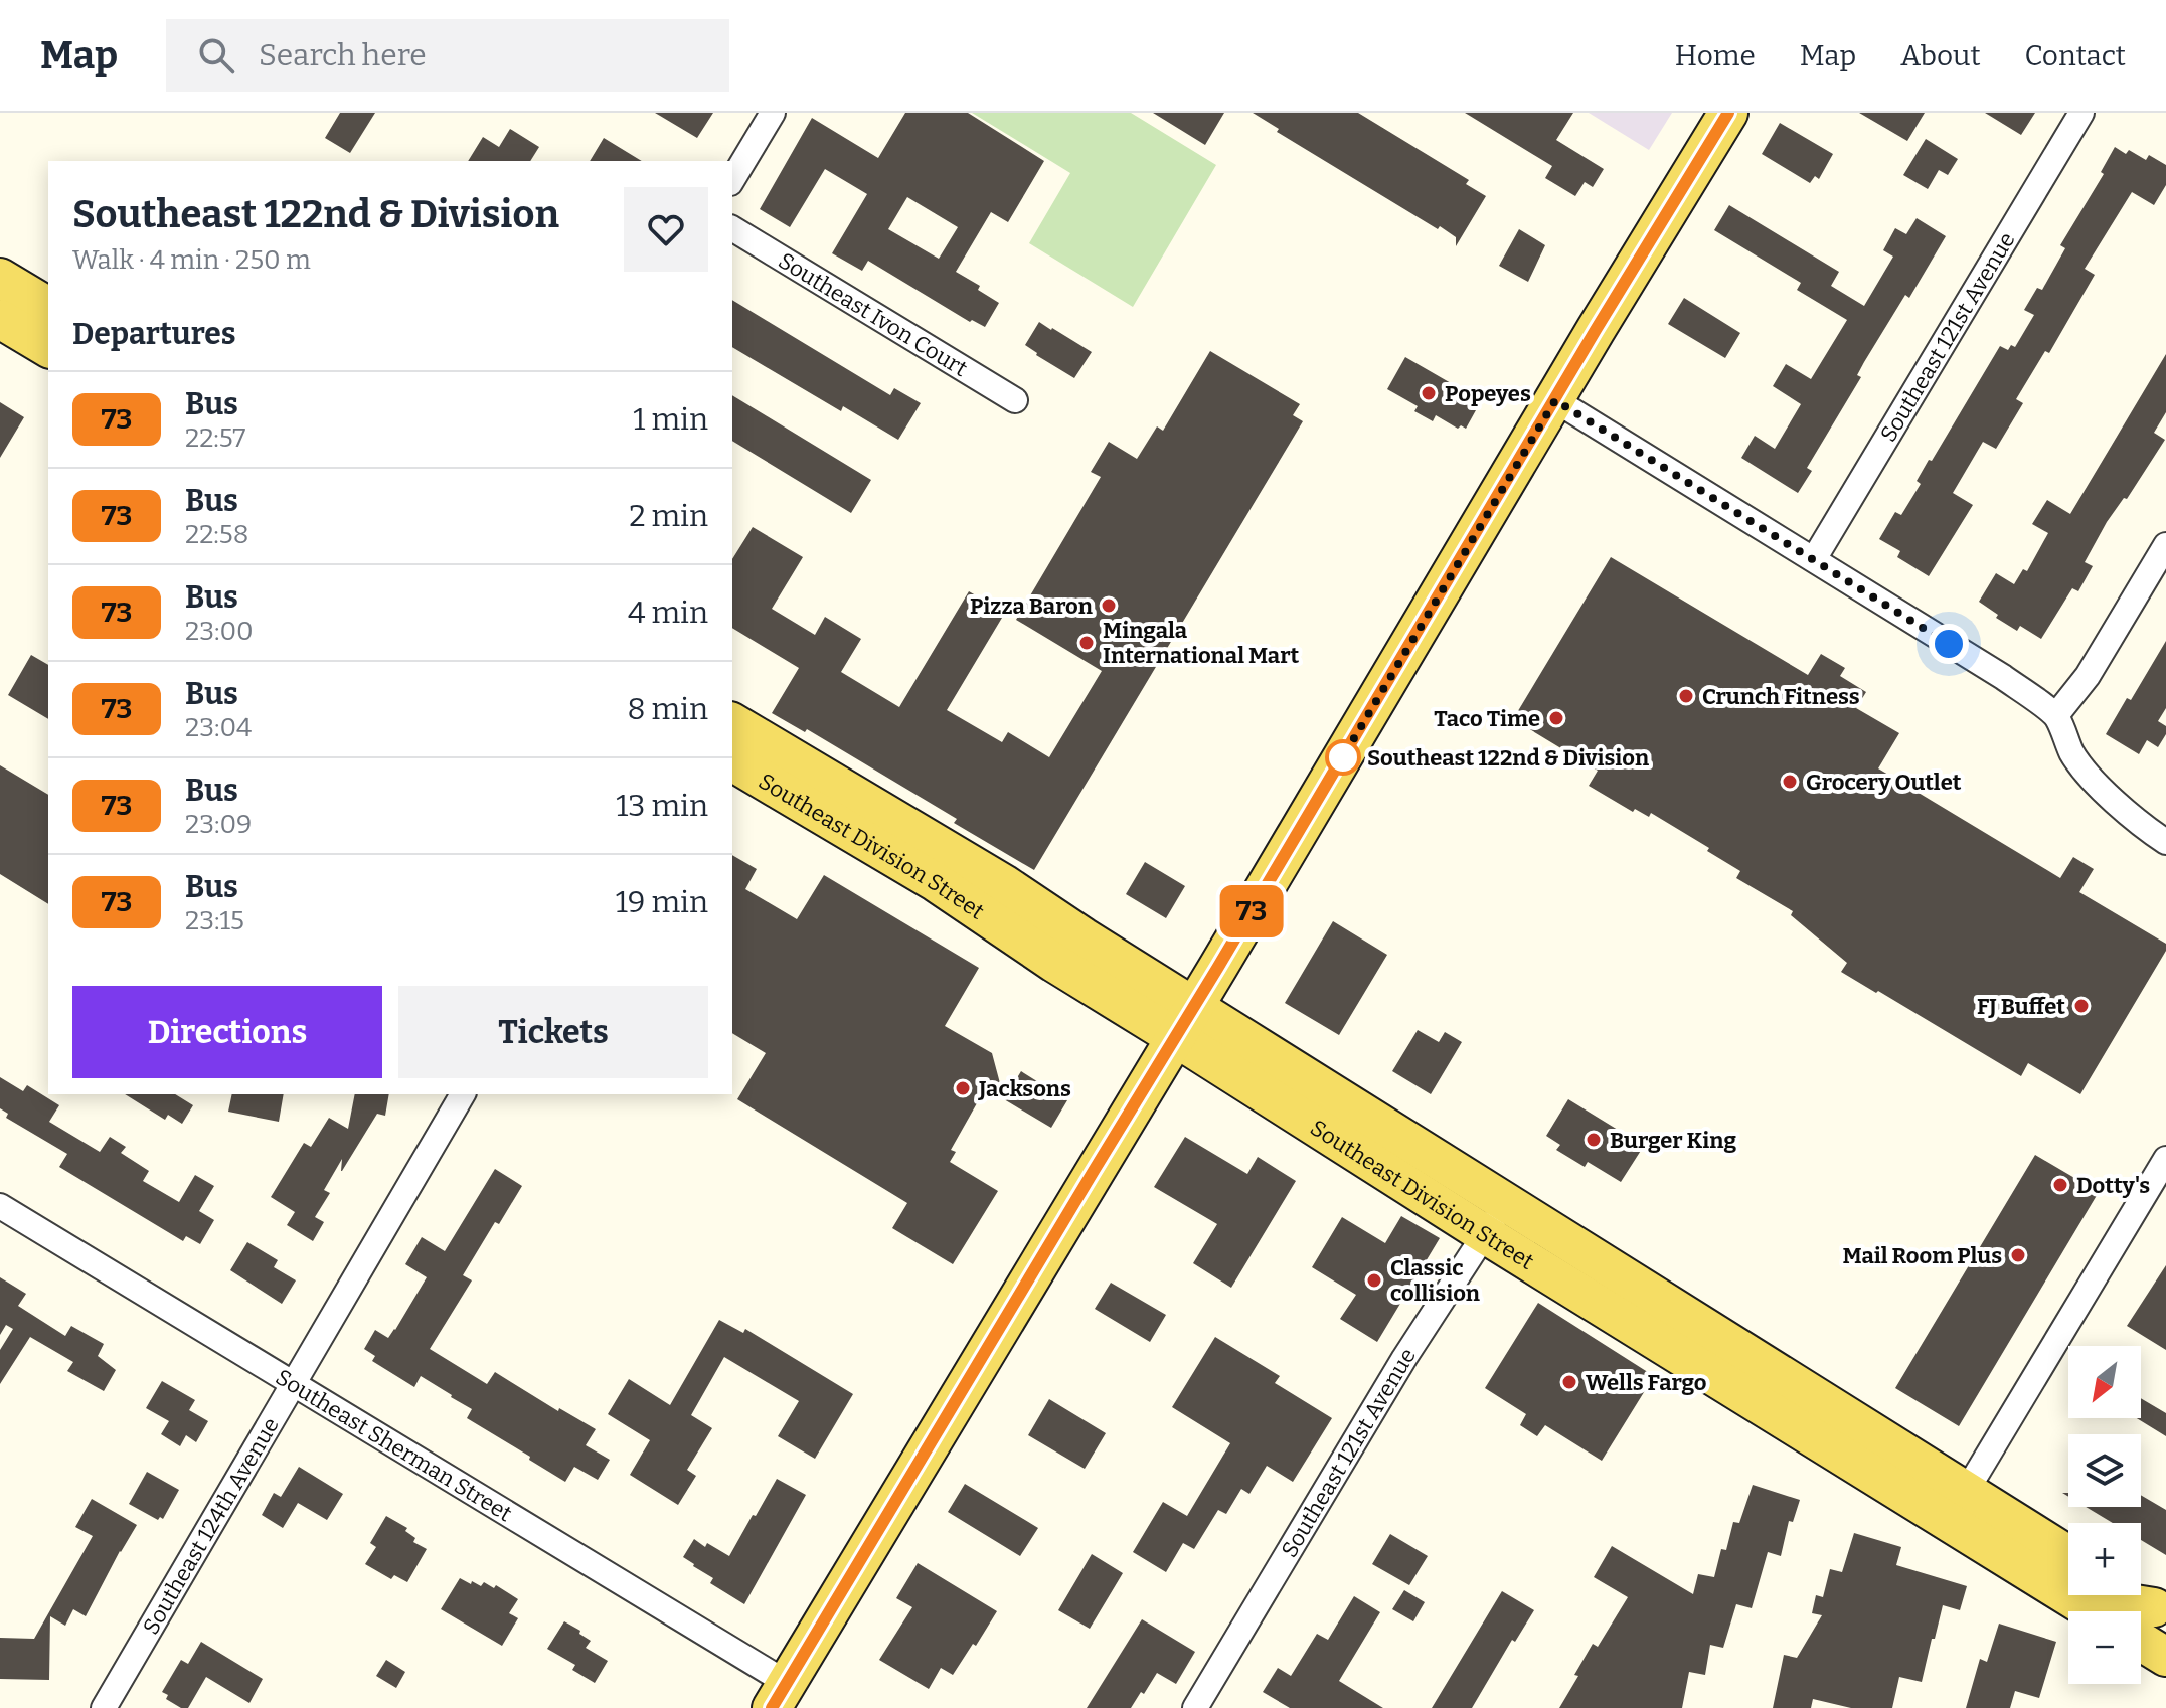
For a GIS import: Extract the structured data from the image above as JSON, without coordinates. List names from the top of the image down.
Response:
{
  "streets": {
    "main road": ["Southeast Division Street"],
    "street": [
      "Southeast Ivon Court",
      "Southeast 121st Avenue",
      "Southeast Sherman Street",
      "Southeast 124th Avenue"
    ]
  },
  "crossings": [
    ["Southeast 121st Avenue", "Southeast Division Street"],
    ["Southeast Sherman Street", "Southeast 124th Avenue"]
  ],
  "places": [
    "Popeyes",
    "Pizza Baron",
    "Mingala International Mart",
    "Crunch Fitness",
    "Taco Time",
    "Southeast 122nd & Division",
    "Grocery Outlet",
    "FJ Buffet",
    "Jacksons",
    "Burger King",
    "Dotty's",
    "Mail Room Plus",
    "Classic collision",
    "Wells Fargo"
  ],
  "lines": ["bus line 73"],
  "north": "bottom left",
  "page": {
    "header": "Map",
    "search": "Search here",
    "nav": [
      "Home",
      "Map",
      "About",
      "Contact"
    ],
    "on_map": "73",
    "heading": [
      ["Southeast 122nd & Division", "Walk · 4 min · 250 m"],
      "Departures"
    ],
    "list": [
      {
        "mark": "73",
        "name": "Bus",
        "note": "22:57",
        "value": "1 min"
      },
      {
        "mark": "73",
        "name": "Bus",
        "note": "22:58",
        "value": "2 min"
      },
      {
        "mark": "73",
        "name": "Bus",
        "note": "23:00",
        "value": "4 min"
      },
      {
        "mark": "73",
        "name": "Bus",
        "note": "23:04",
        "value": "8 min"
      },
      {
        "mark": "73",
        "name": "Bus",
        "note": "23:09",
        "value": "13 min"
      },
      {
        "mark": "73",
        "name": "Bus",
        "note": "23:15",
        "value": "19 min"
      }
    ],
    "buttons": ["Directions", "Tickets"],
    "map_buttons": ["+", "−"]
  }
}
